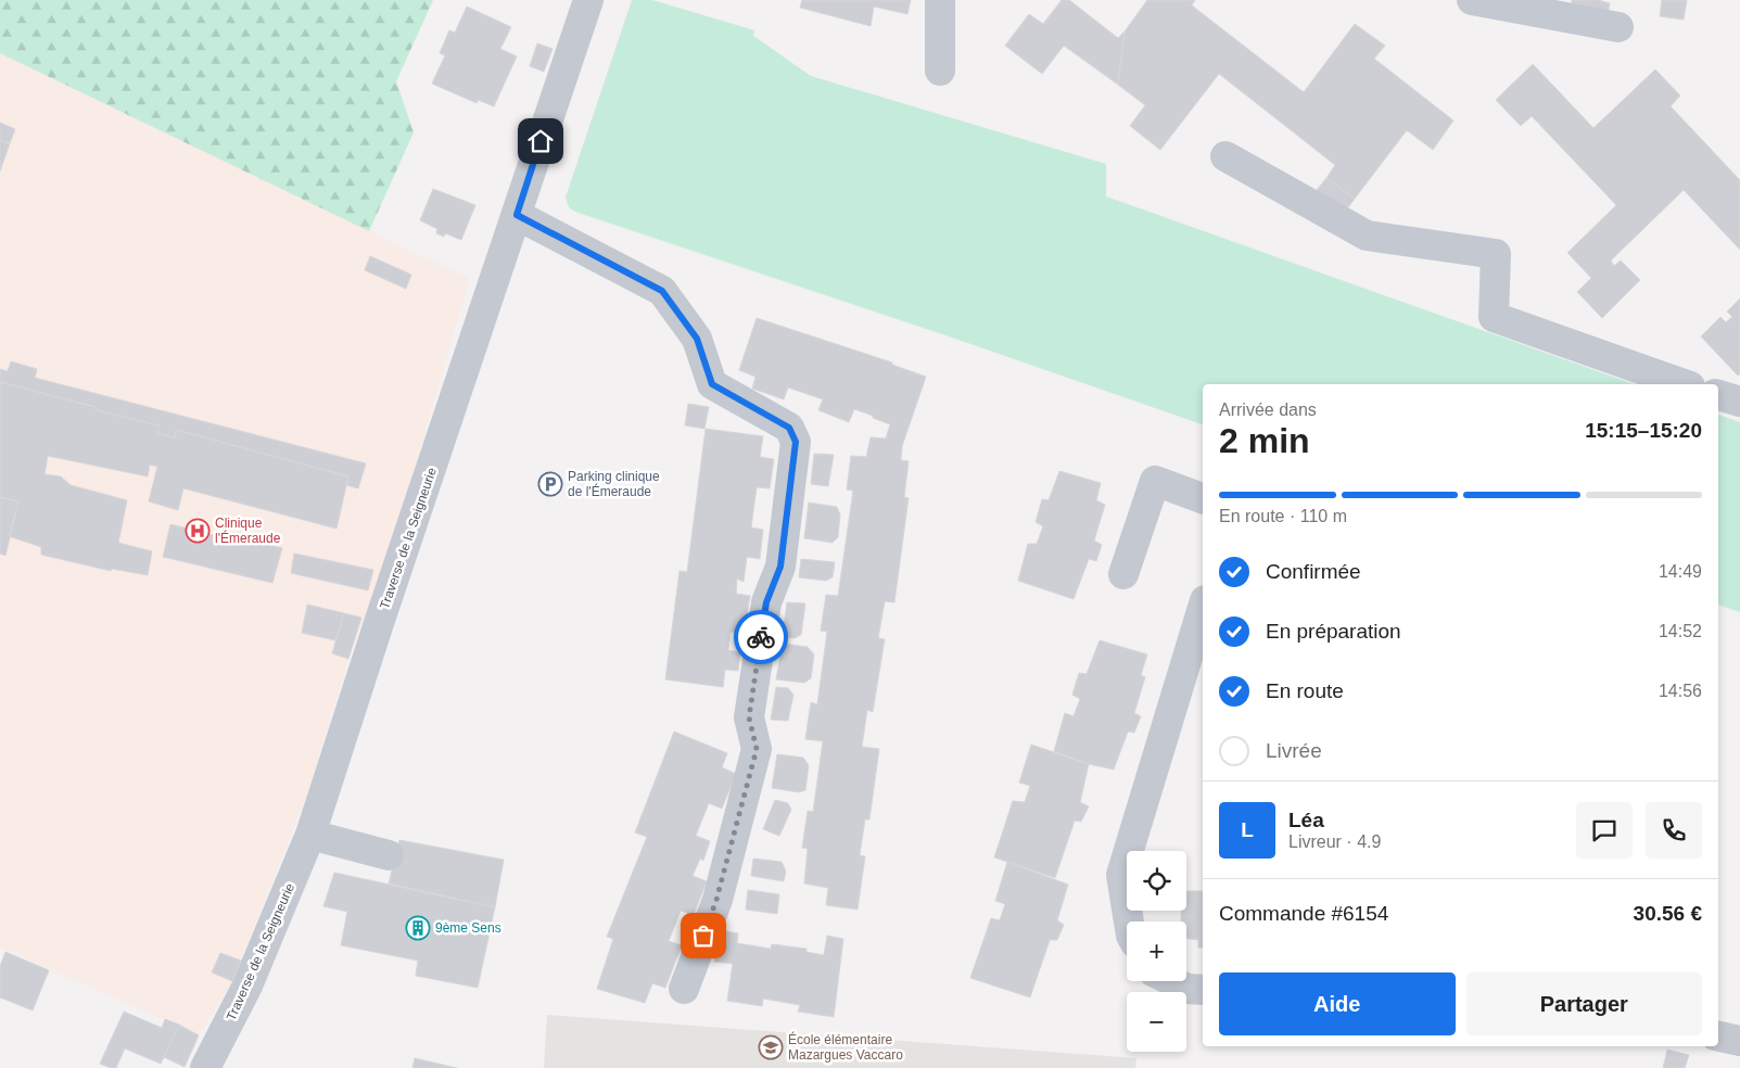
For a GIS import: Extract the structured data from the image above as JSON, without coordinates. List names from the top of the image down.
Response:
{
  "streets": {
    "street": ["Traverse de la Seigneurie"]
  },
  "places": {
    "parking": ["Parking clinique de l'Émeraude"],
    "hospital": ["Clinique l'Émeraude"],
    "building": ["9ème Sens"],
    "school or university": ["École élémentaire Mazargues Vaccaro"]
  },
  "page": {
    "heading": ["2 min", "Arrivée dans", "15:15–15:20"],
    "panel": [
      "Léa",
      "Livreur · 4.9",
      "Commande #6154",
      "30.56 €"
    ],
    "bar": "En route · 110 m",
    "list": [
      ["Confirmée", "14:49"],
      ["En préparation", "14:52"],
      ["En route", "14:56"],
      "Livrée"
    ],
    "round": "L",
    "map_buttons": ["+", "−"],
    "buttons": ["Aide", "Partager"]
  }
}
